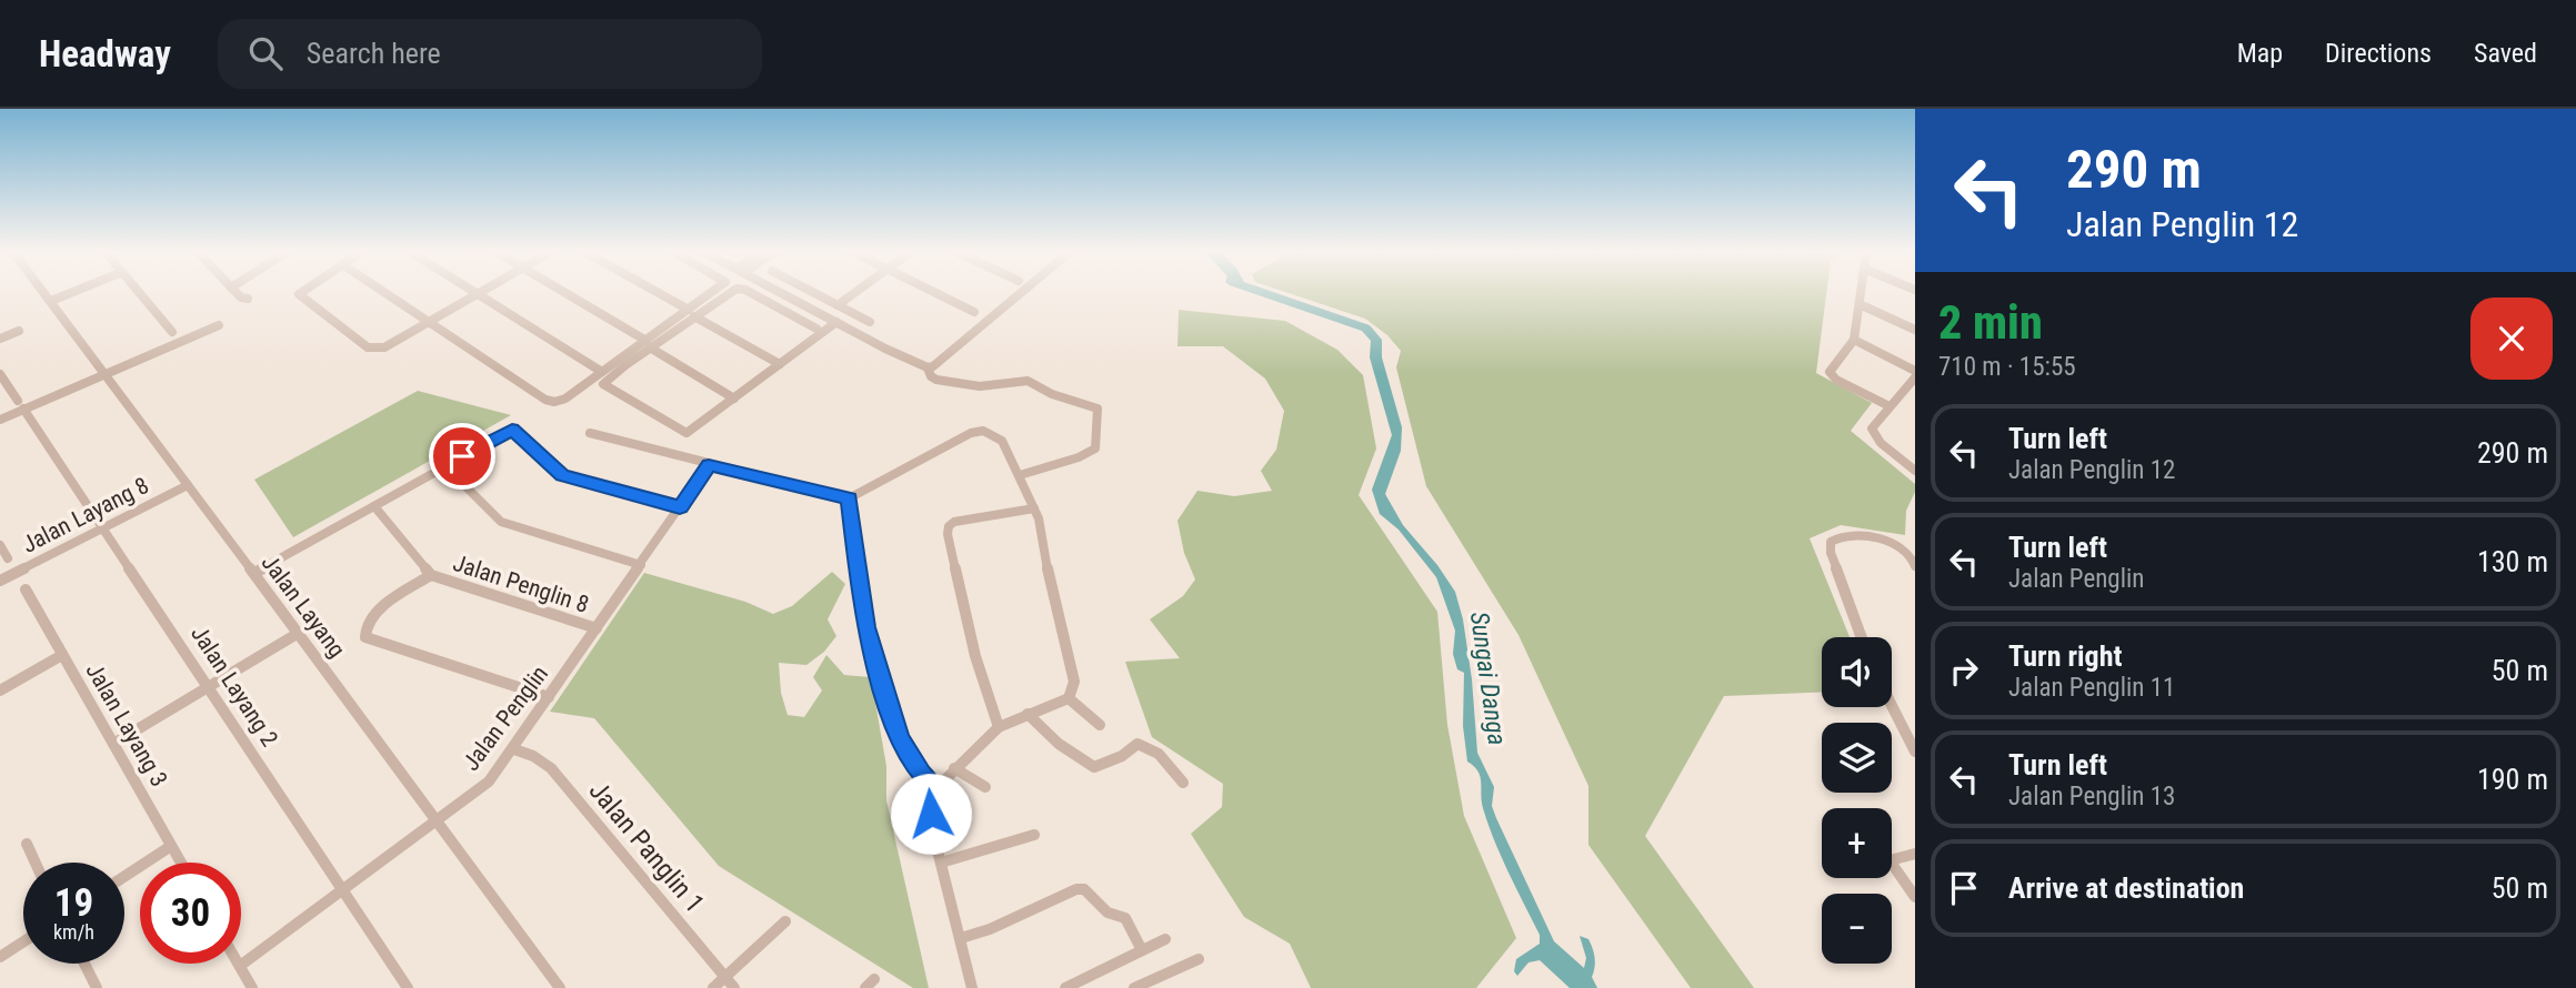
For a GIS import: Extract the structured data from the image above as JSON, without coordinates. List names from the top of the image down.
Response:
{
  "streets": {
    "street": [
      "Jalan Layang 8",
      "Jalan Penglin 8",
      "Jalan Layang",
      "Jalan Layang 2",
      "Jalan Penglin",
      "Jalan Layang 3",
      "Jalan Panglin 1"
    ]
  },
  "crossings": [
    ["Jalan Layang 8", "Jalan Layang"],
    ["Jalan Layang 8", "Jalan Layang 2"],
    ["Jalan Penglin 8", "Jalan Penglin"],
    ["Jalan Layang", "Jalan Penglin"],
    ["Jalan Layang 2", "Jalan Penglin"],
    ["Jalan Penglin", "Jalan Panglin 1"]
  ],
  "water": ["Sungai Danga"],
  "page": {
    "header": "Headway",
    "search": "Search here",
    "nav": ["Map", "Directions", "Saved"],
    "turn": ["290 m", "Jalan Penglin 12"],
    "heading": ["2 min", "710 m · 15:55"],
    "list": [
      {
        "name": "Turn left",
        "note": "Jalan Penglin 12",
        "value": "290 m"
      },
      {
        "name": "Turn left",
        "note": "Jalan Penglin",
        "value": "130 m"
      },
      {
        "name": "Turn right",
        "note": "Jalan Penglin 11",
        "value": "50 m"
      },
      {
        "name": "Turn left",
        "note": "Jalan Penglin 13",
        "value": "190 m"
      },
      {
        "name": "Arrive at destination",
        "value": "50 m"
      }
    ],
    "map_buttons": ["+", "−"],
    "speed": "19 km/h",
    "limit": "30"
  }
}
